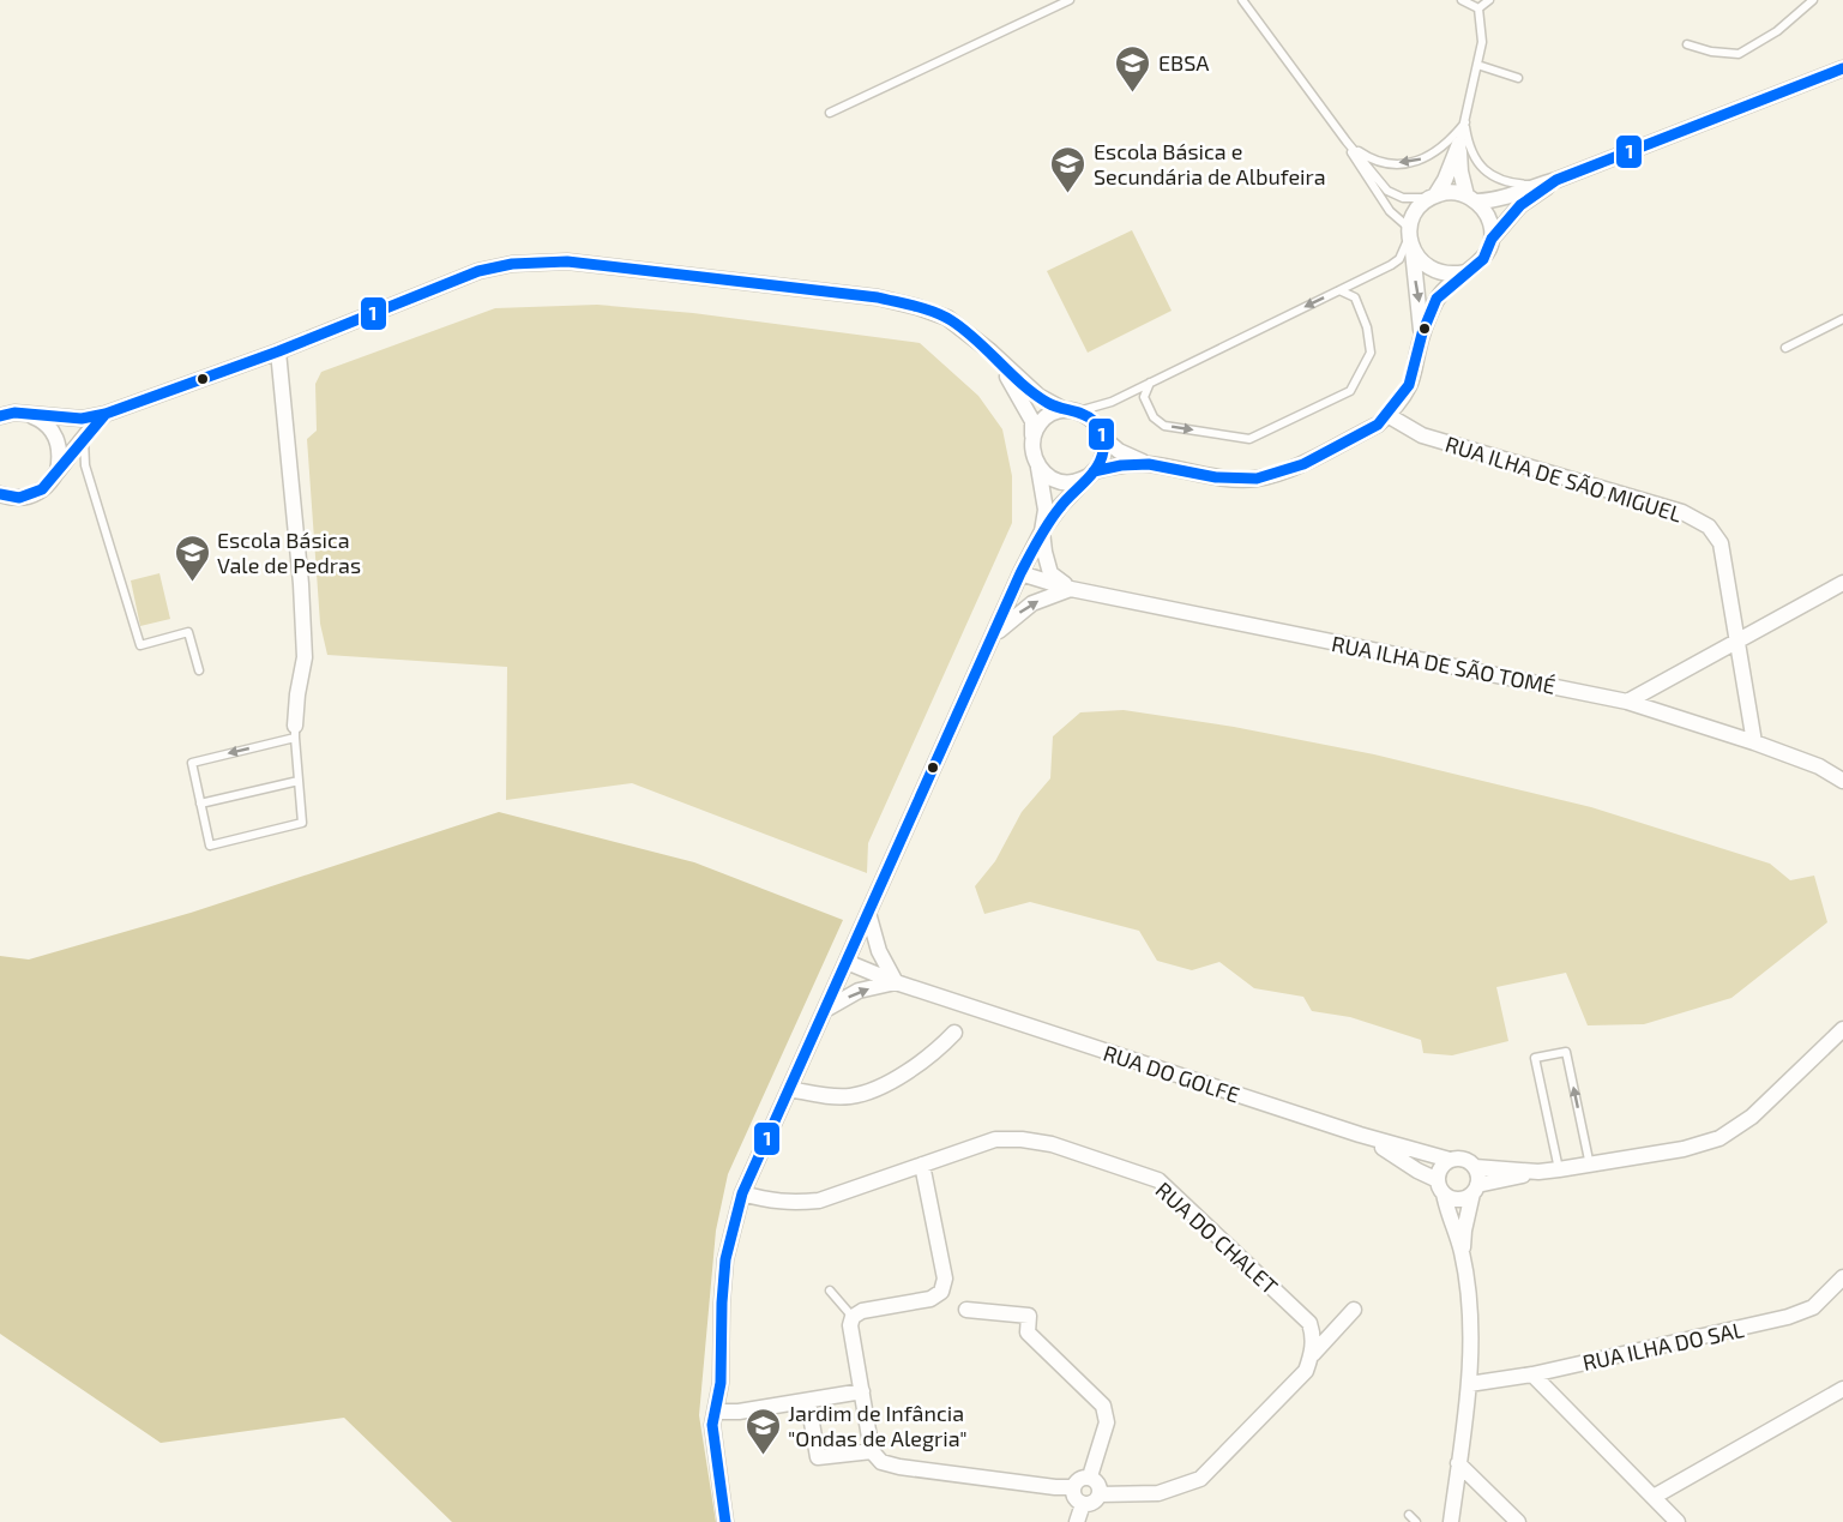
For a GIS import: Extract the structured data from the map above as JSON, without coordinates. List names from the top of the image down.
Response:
{
  "streets": {
    "street": [
      "RUA ILHA DE SÃO MIGUEL",
      "RUA ILHA DE SÃO TOMÉ",
      "RUA DO GOLFE",
      "RUA DO CHALET",
      "RUA ILHA DO SAL"
    ]
  },
  "crossings": [
    ["RUA ILHA DE SÃO MIGUEL", "RUA ILHA DE SÃO TOMÉ"]
  ],
  "places": {
    "school or university": [
      "EBSA",
      "Escola Básica e Secundária de Albufeira",
      "Escola Básica Vale de Pedras",
      "Jardim de Infância \"Ondas de Alegria\""
    ]
  },
  "lines": ["transit line 1"]
}
